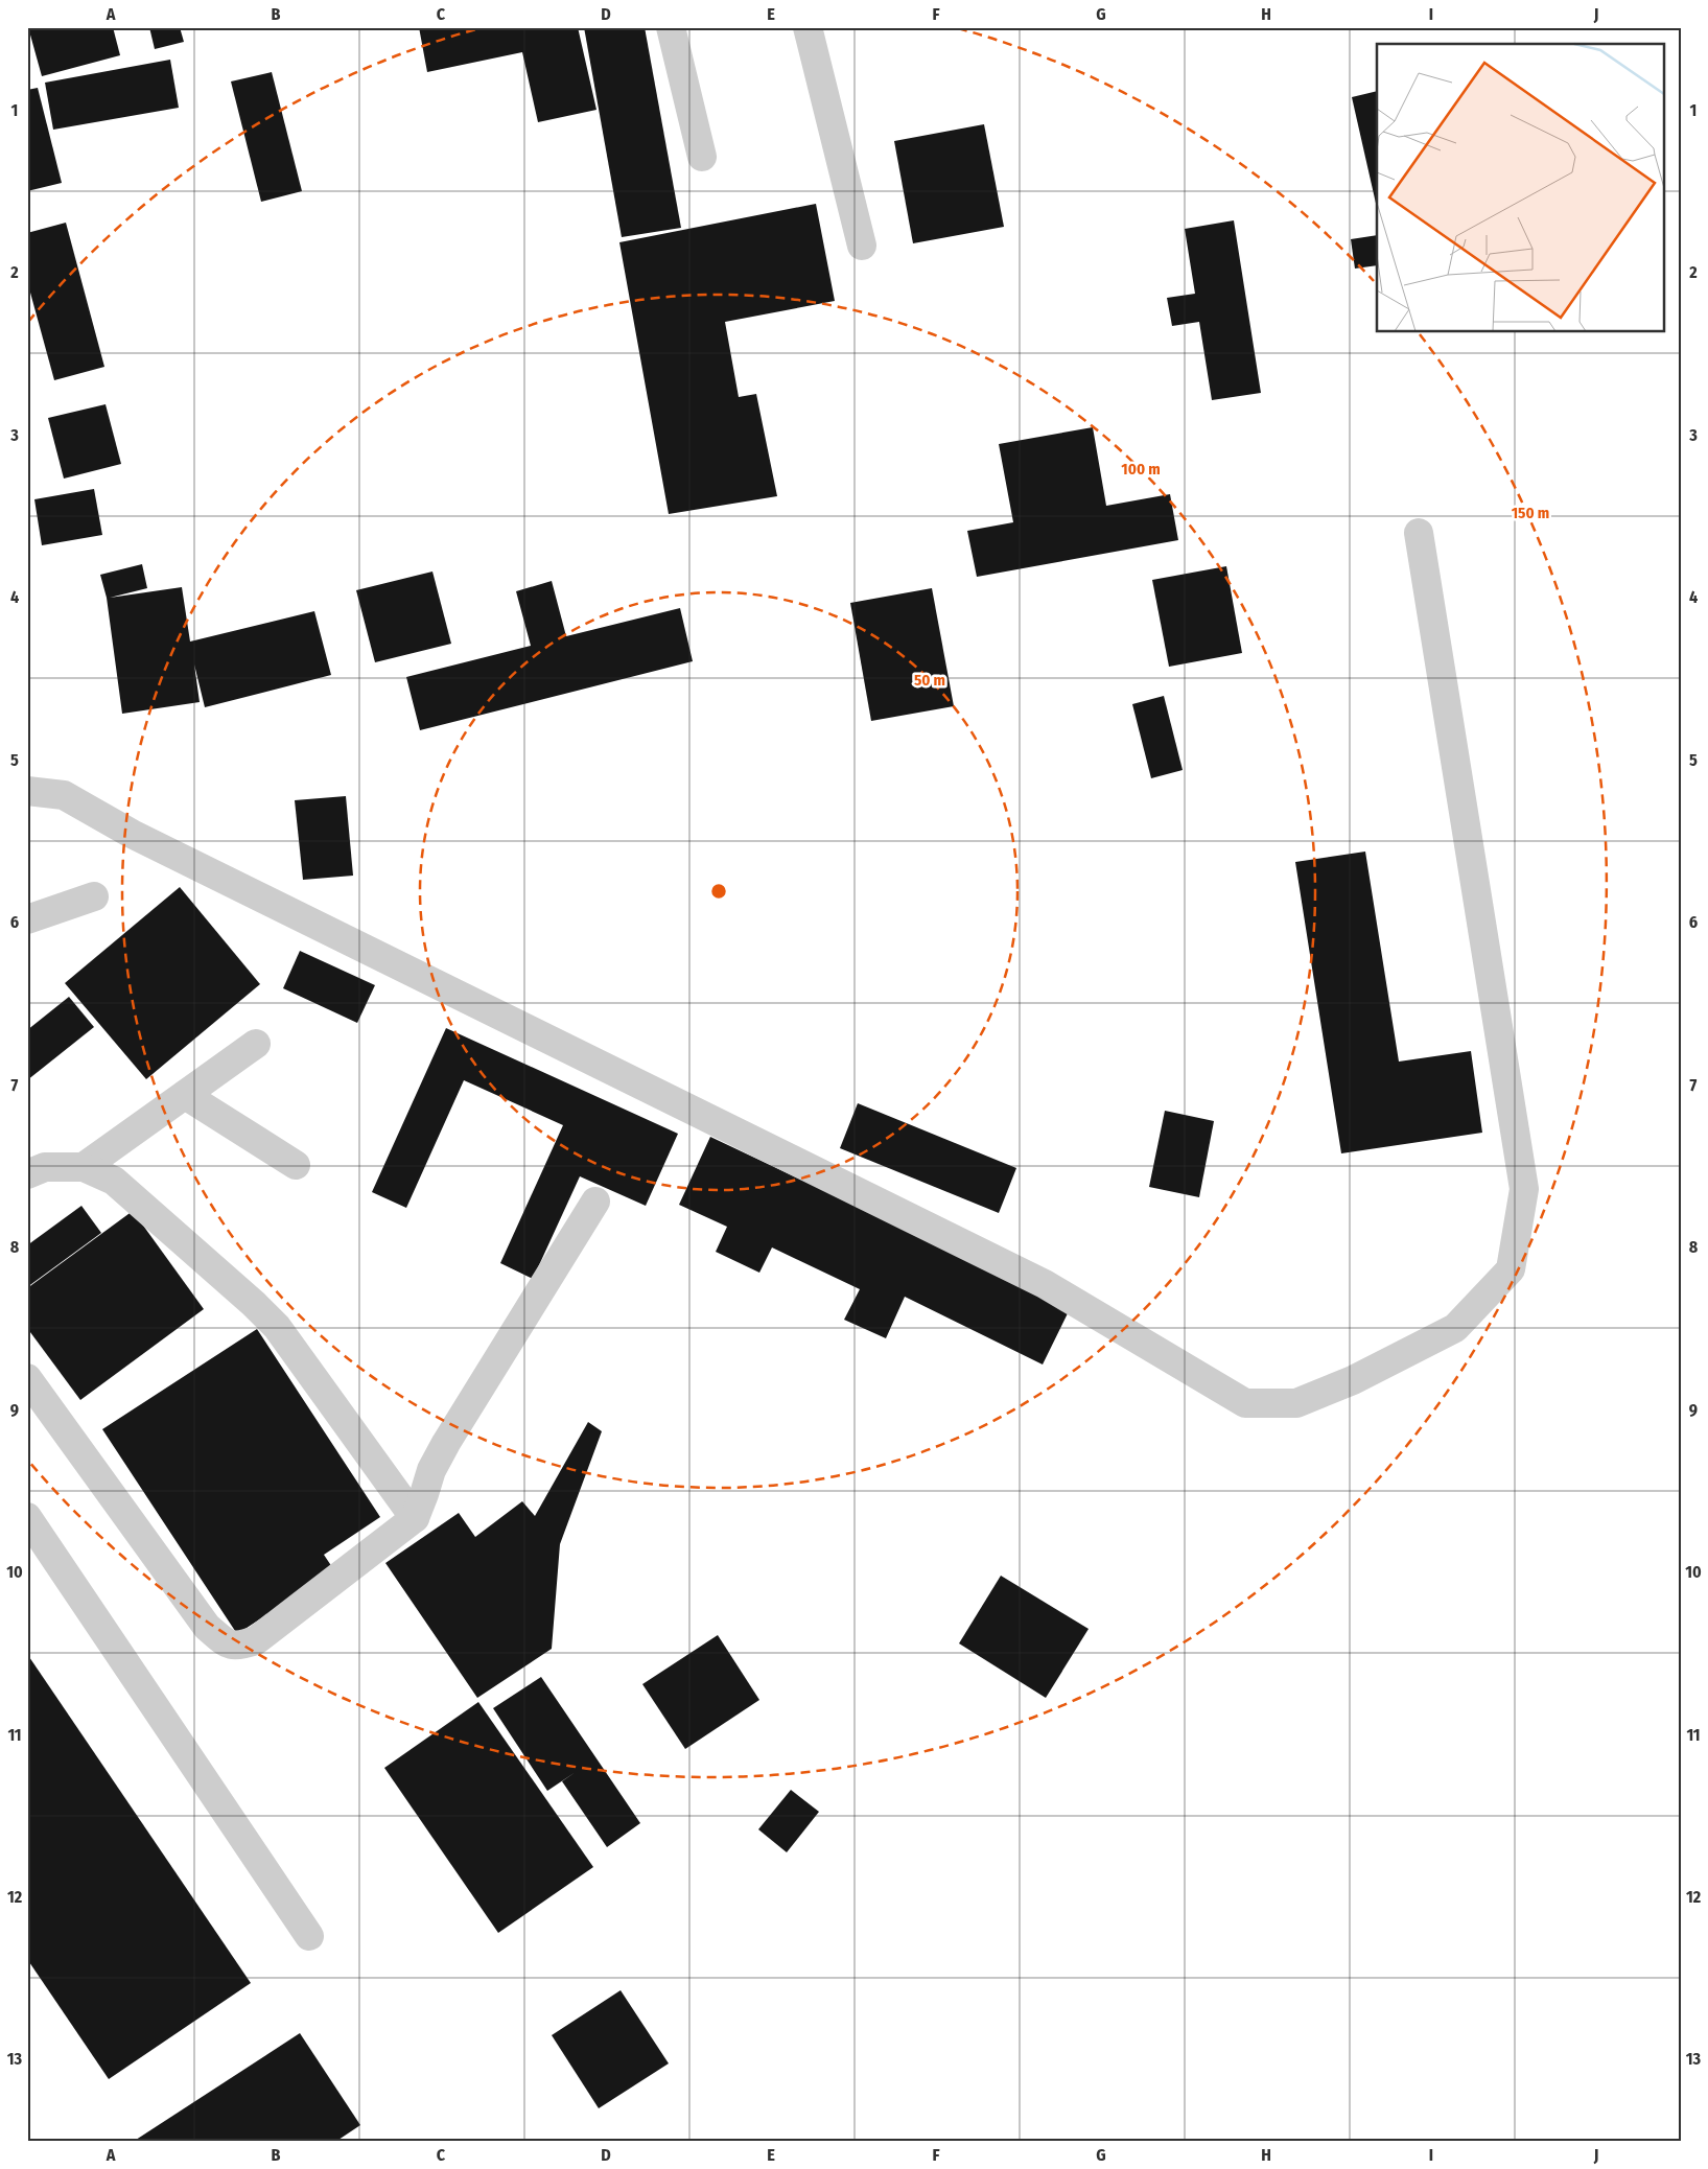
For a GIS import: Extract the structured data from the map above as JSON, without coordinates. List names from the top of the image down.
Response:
{
  "grid": {
    "columns": [
      "A",
      "B",
      "C",
      "D",
      "E",
      "F",
      "G",
      "H",
      "I",
      "J"
    ],
    "rows": [
      "1",
      "2",
      "3",
      "4",
      "5",
      "6",
      "7",
      "8",
      "9",
      "10",
      "11",
      "12",
      "13"
    ]
  },
  "rings": ["100 m", "150 m", "50 m"]
}
